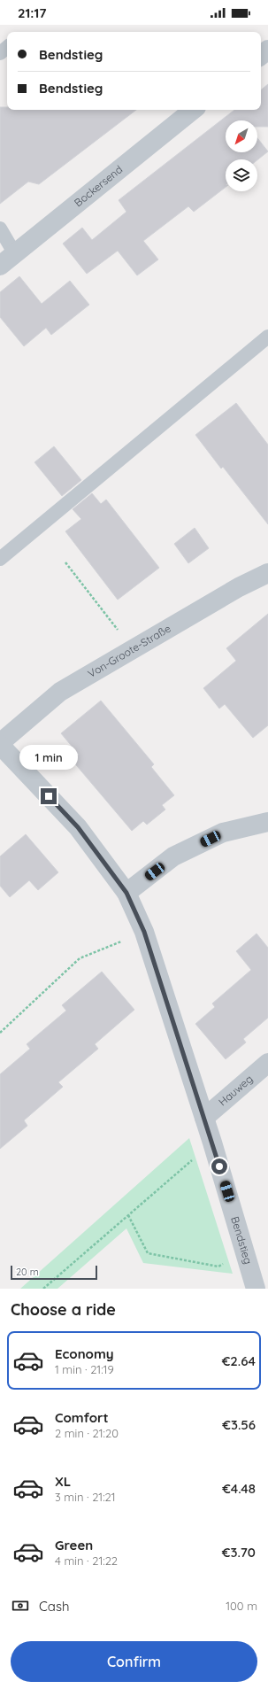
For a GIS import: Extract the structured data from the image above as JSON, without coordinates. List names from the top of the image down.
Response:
{
  "streets": {
    "street": [
      "Bockersend",
      "Von-Groote-Straße",
      "Hauweg",
      "Bendstieg"
    ]
  },
  "crossings": [
    ["Von-Groote-Straße", "Bendstieg"],
    ["Hauweg", "Bendstieg"]
  ],
  "scale_bar": "20 m",
  "north": "bottom left",
  "page": {
    "status": "21:17",
    "banner": ["Bendstieg", "Bendstieg"],
    "bubble": "1 min",
    "scale": "20 m",
    "heading": "Choose a ride",
    "list": [
      {
        "name": "Economy",
        "note": "1 min · 21:19",
        "value": "€2.64"
      },
      {
        "name": "Comfort",
        "note": "2 min · 21:20",
        "value": "€3.56"
      },
      {
        "name": "XL",
        "note": "3 min · 21:21",
        "value": "€4.48"
      },
      {
        "name": "Green",
        "note": "4 min · 21:22",
        "value": "€3.70"
      }
    ],
    "pay": ["Cash", "100 m"],
    "buttons": "Confirm"
  }
}
